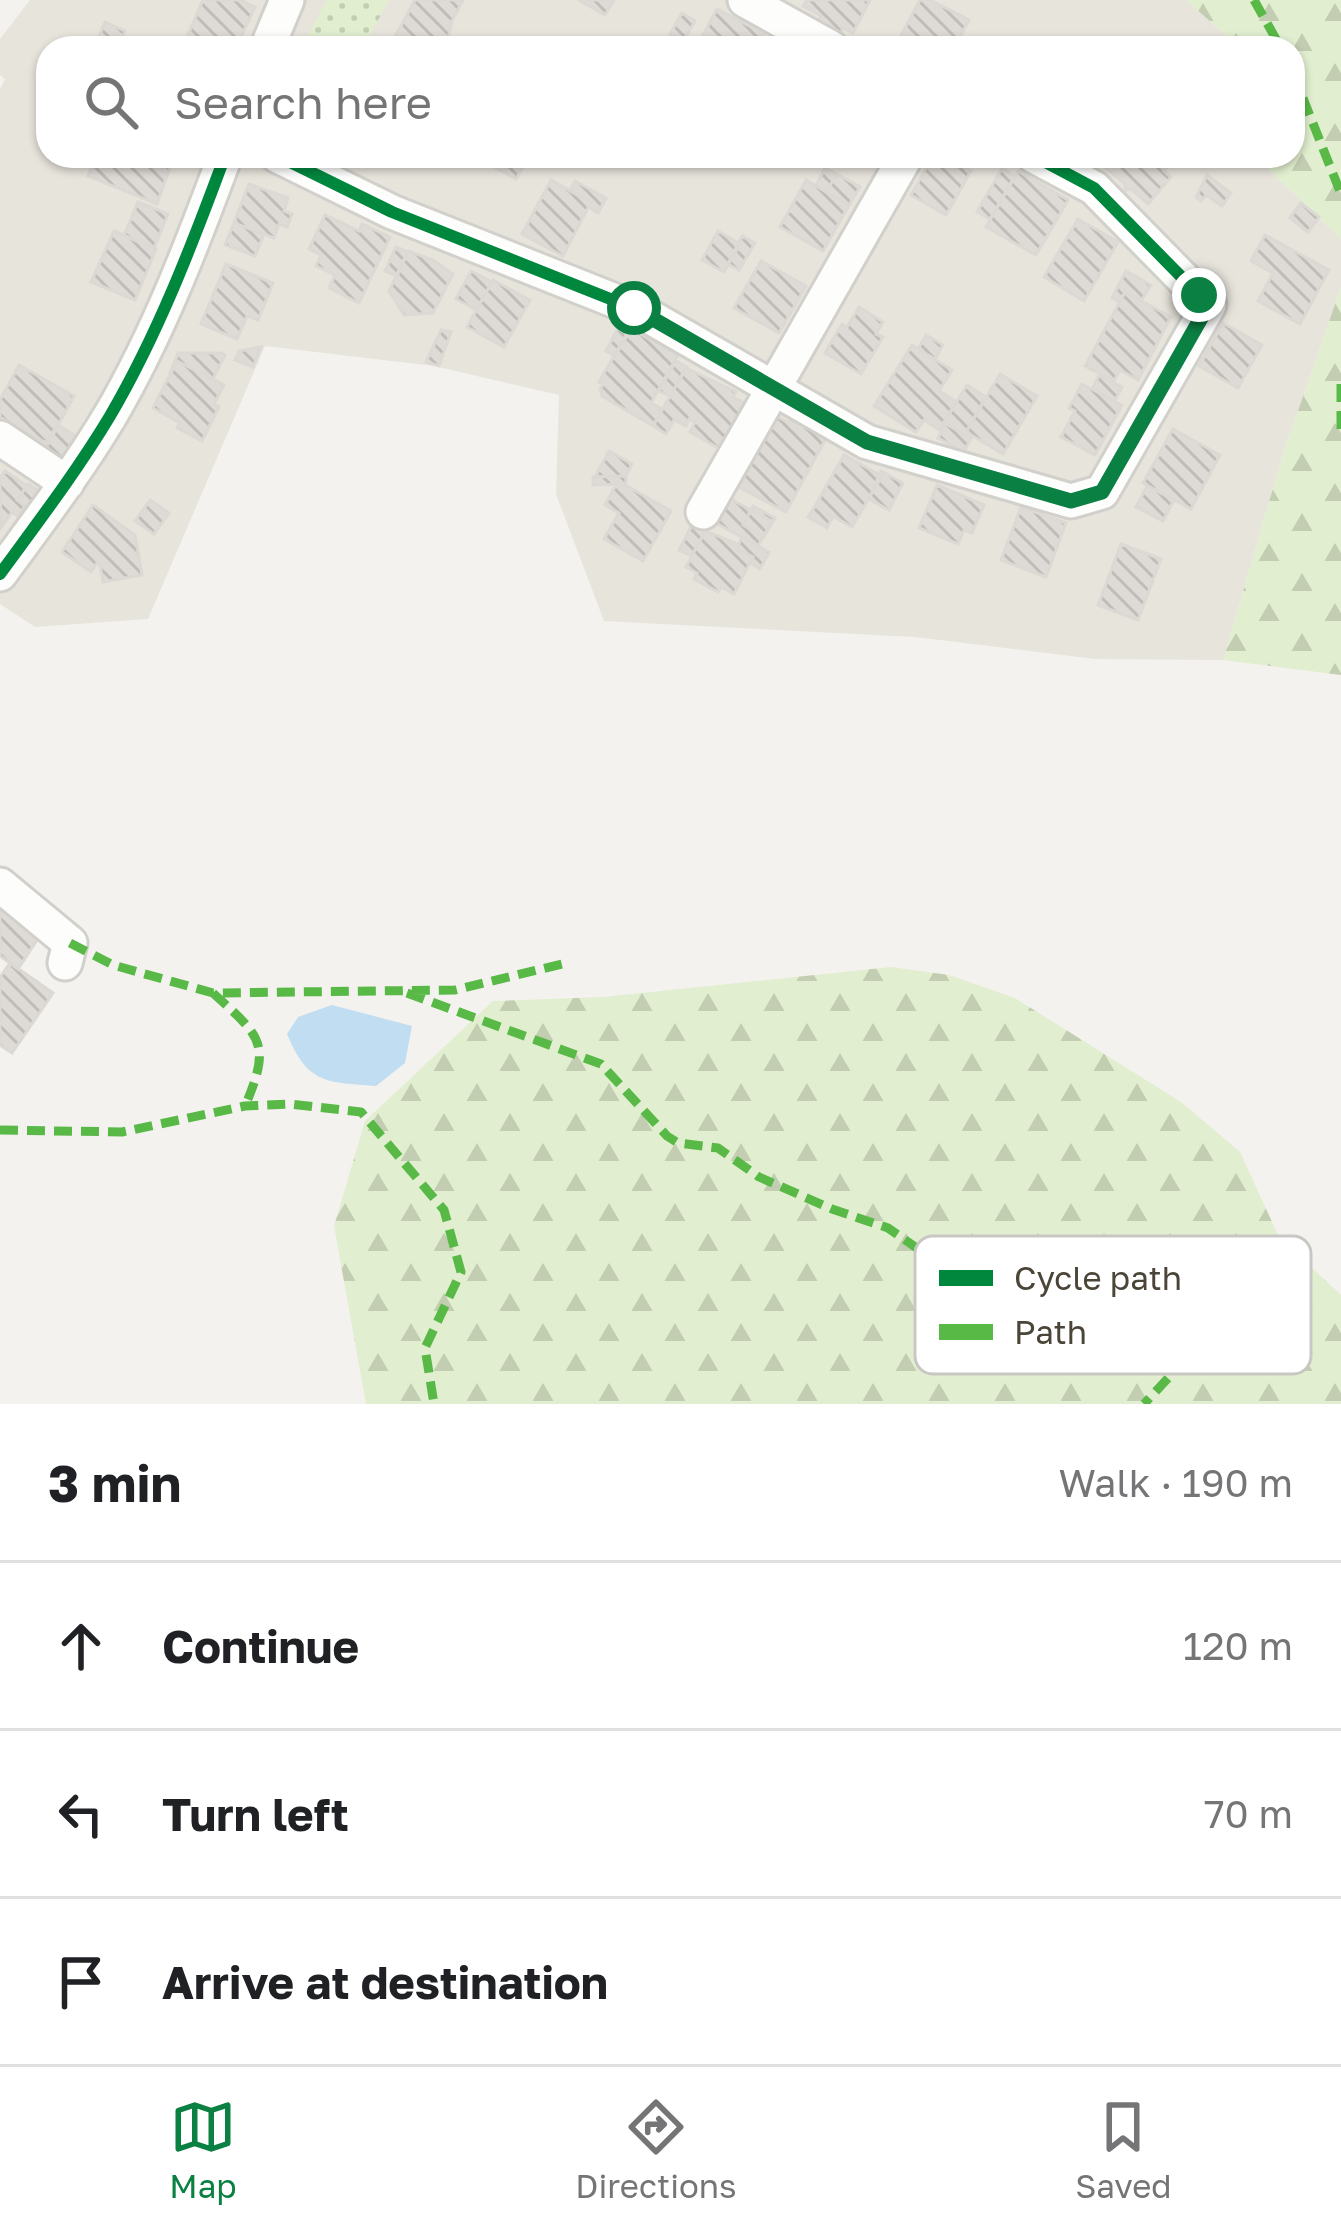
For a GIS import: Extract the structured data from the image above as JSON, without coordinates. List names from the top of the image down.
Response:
{
  "legend": ["Cycle path", "Path"],
  "page": {
    "search": "Search here",
    "heading": ["3 min", "Walk · 190 m"],
    "list": [
      ["Continue", "120 m"],
      ["Turn left", "70 m"],
      "Arrive at destination"
    ],
    "nav": ["Map", "Directions", "Saved"]
  }
}
